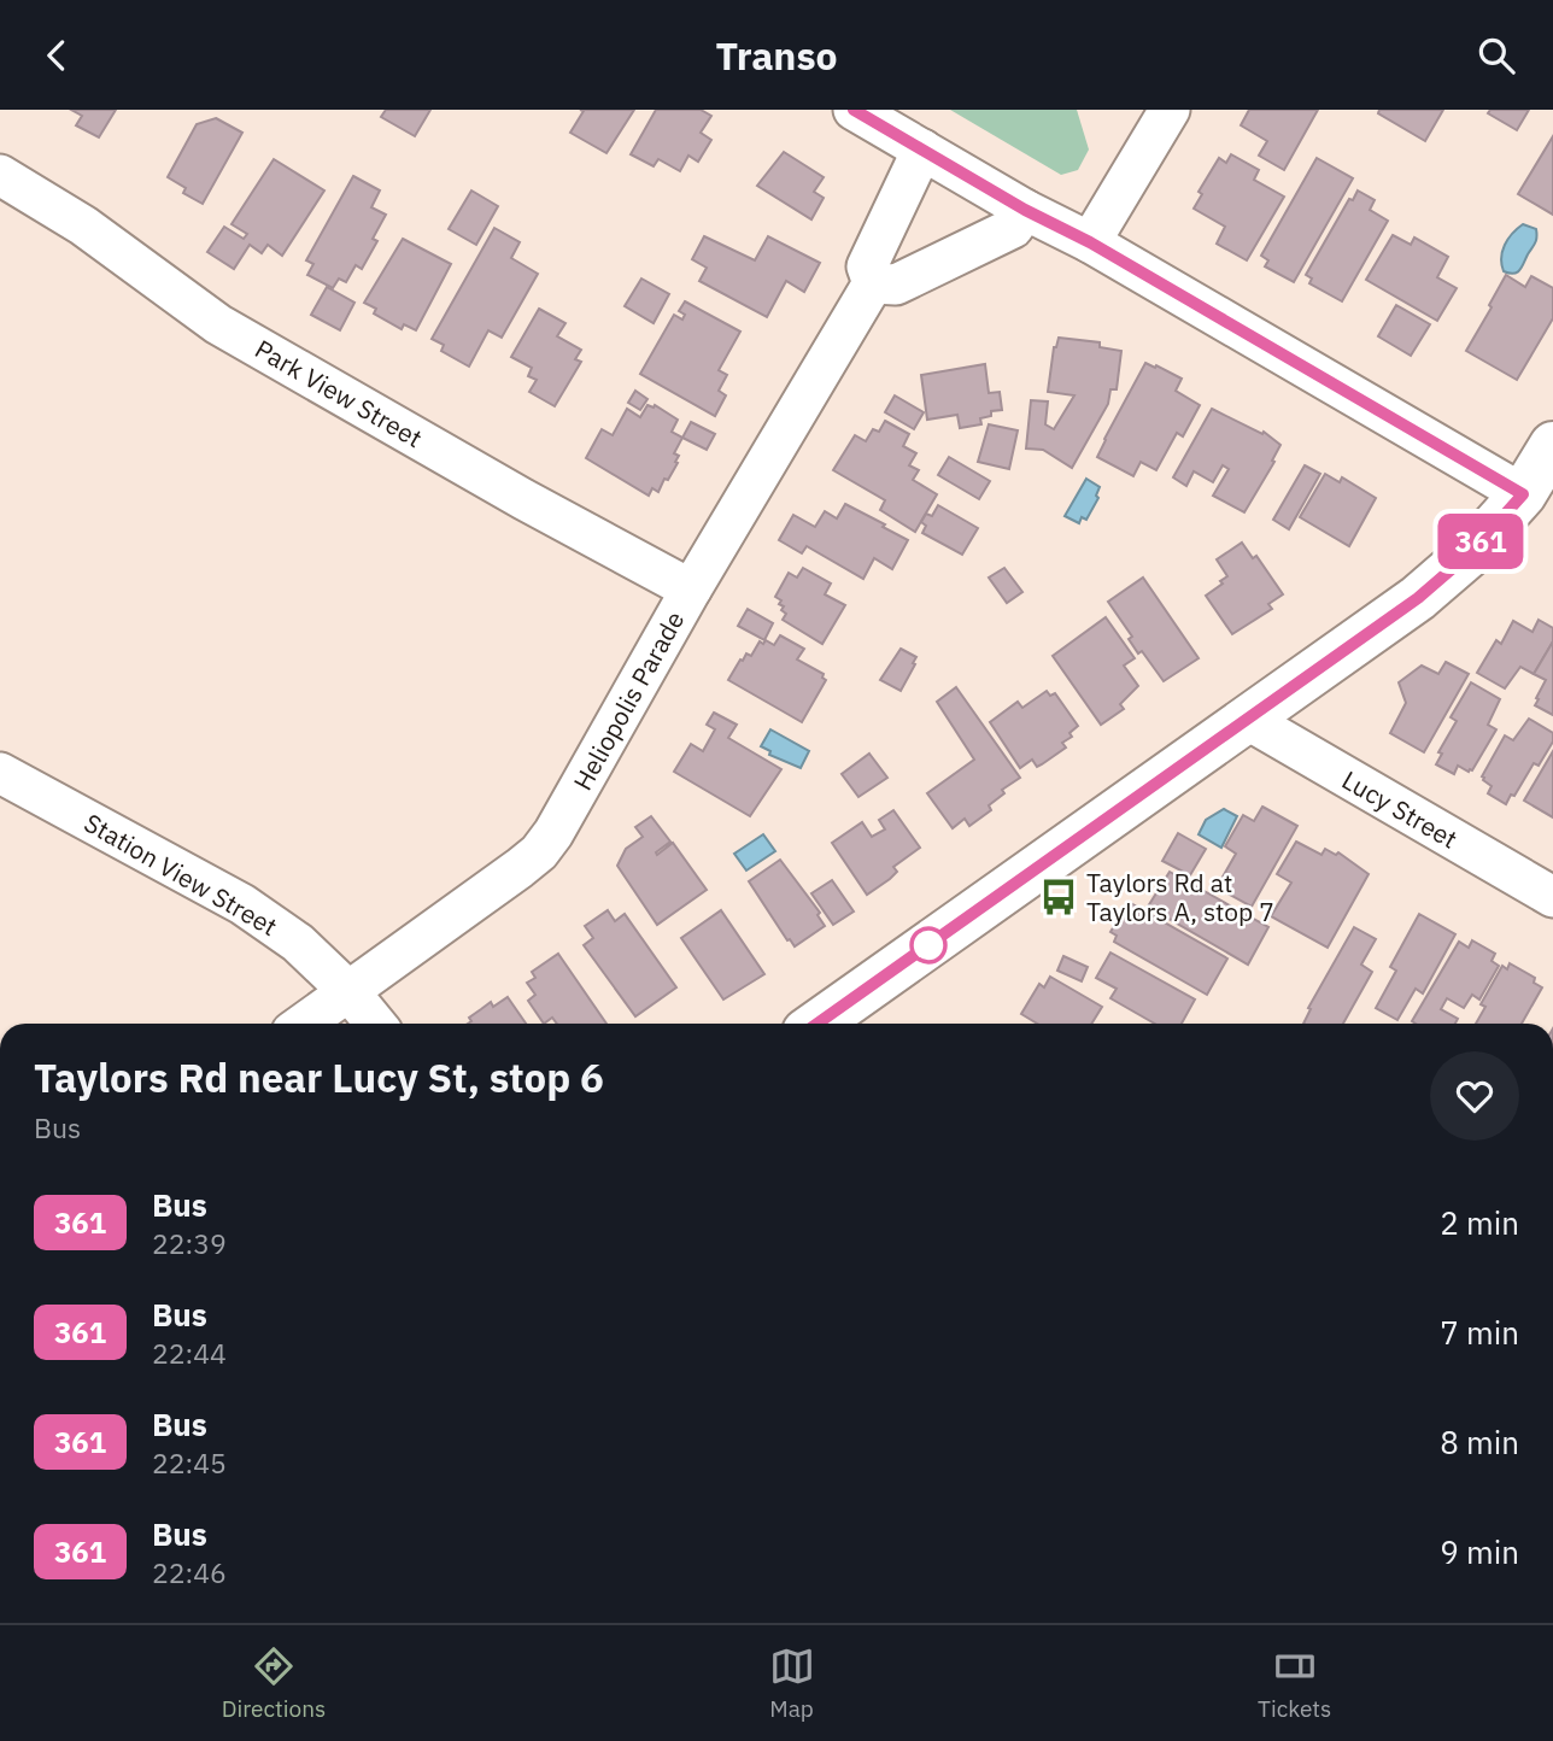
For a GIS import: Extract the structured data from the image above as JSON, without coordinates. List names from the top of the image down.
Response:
{
  "streets": {
    "street": [
      "Park View Street",
      "Heliopolis Parade",
      "Lucy Street",
      "Station View Street"
    ]
  },
  "crossings": [
    ["Park View Street", "Heliopolis Parade"],
    ["Heliopolis Parade", "Station View Street"]
  ],
  "places": {
    "bus stop": ["Taylors Rd at Taylors A, stop 7"]
  },
  "lines": ["bus line 361"],
  "page": {
    "header": "Transo",
    "on_map": "361",
    "heading": ["Taylors Rd near Lucy St, stop 6", "Bus"],
    "list": [
      {
        "mark": "361",
        "name": "Bus",
        "note": "22:39",
        "value": "2 min"
      },
      {
        "mark": "361",
        "name": "Bus",
        "note": "22:44",
        "value": "7 min"
      },
      {
        "mark": "361",
        "name": "Bus",
        "note": "22:45",
        "value": "8 min"
      },
      {
        "mark": "361",
        "name": "Bus",
        "note": "22:46",
        "value": "9 min"
      }
    ],
    "tabs": ["Directions", "Map", "Tickets"]
  }
}
